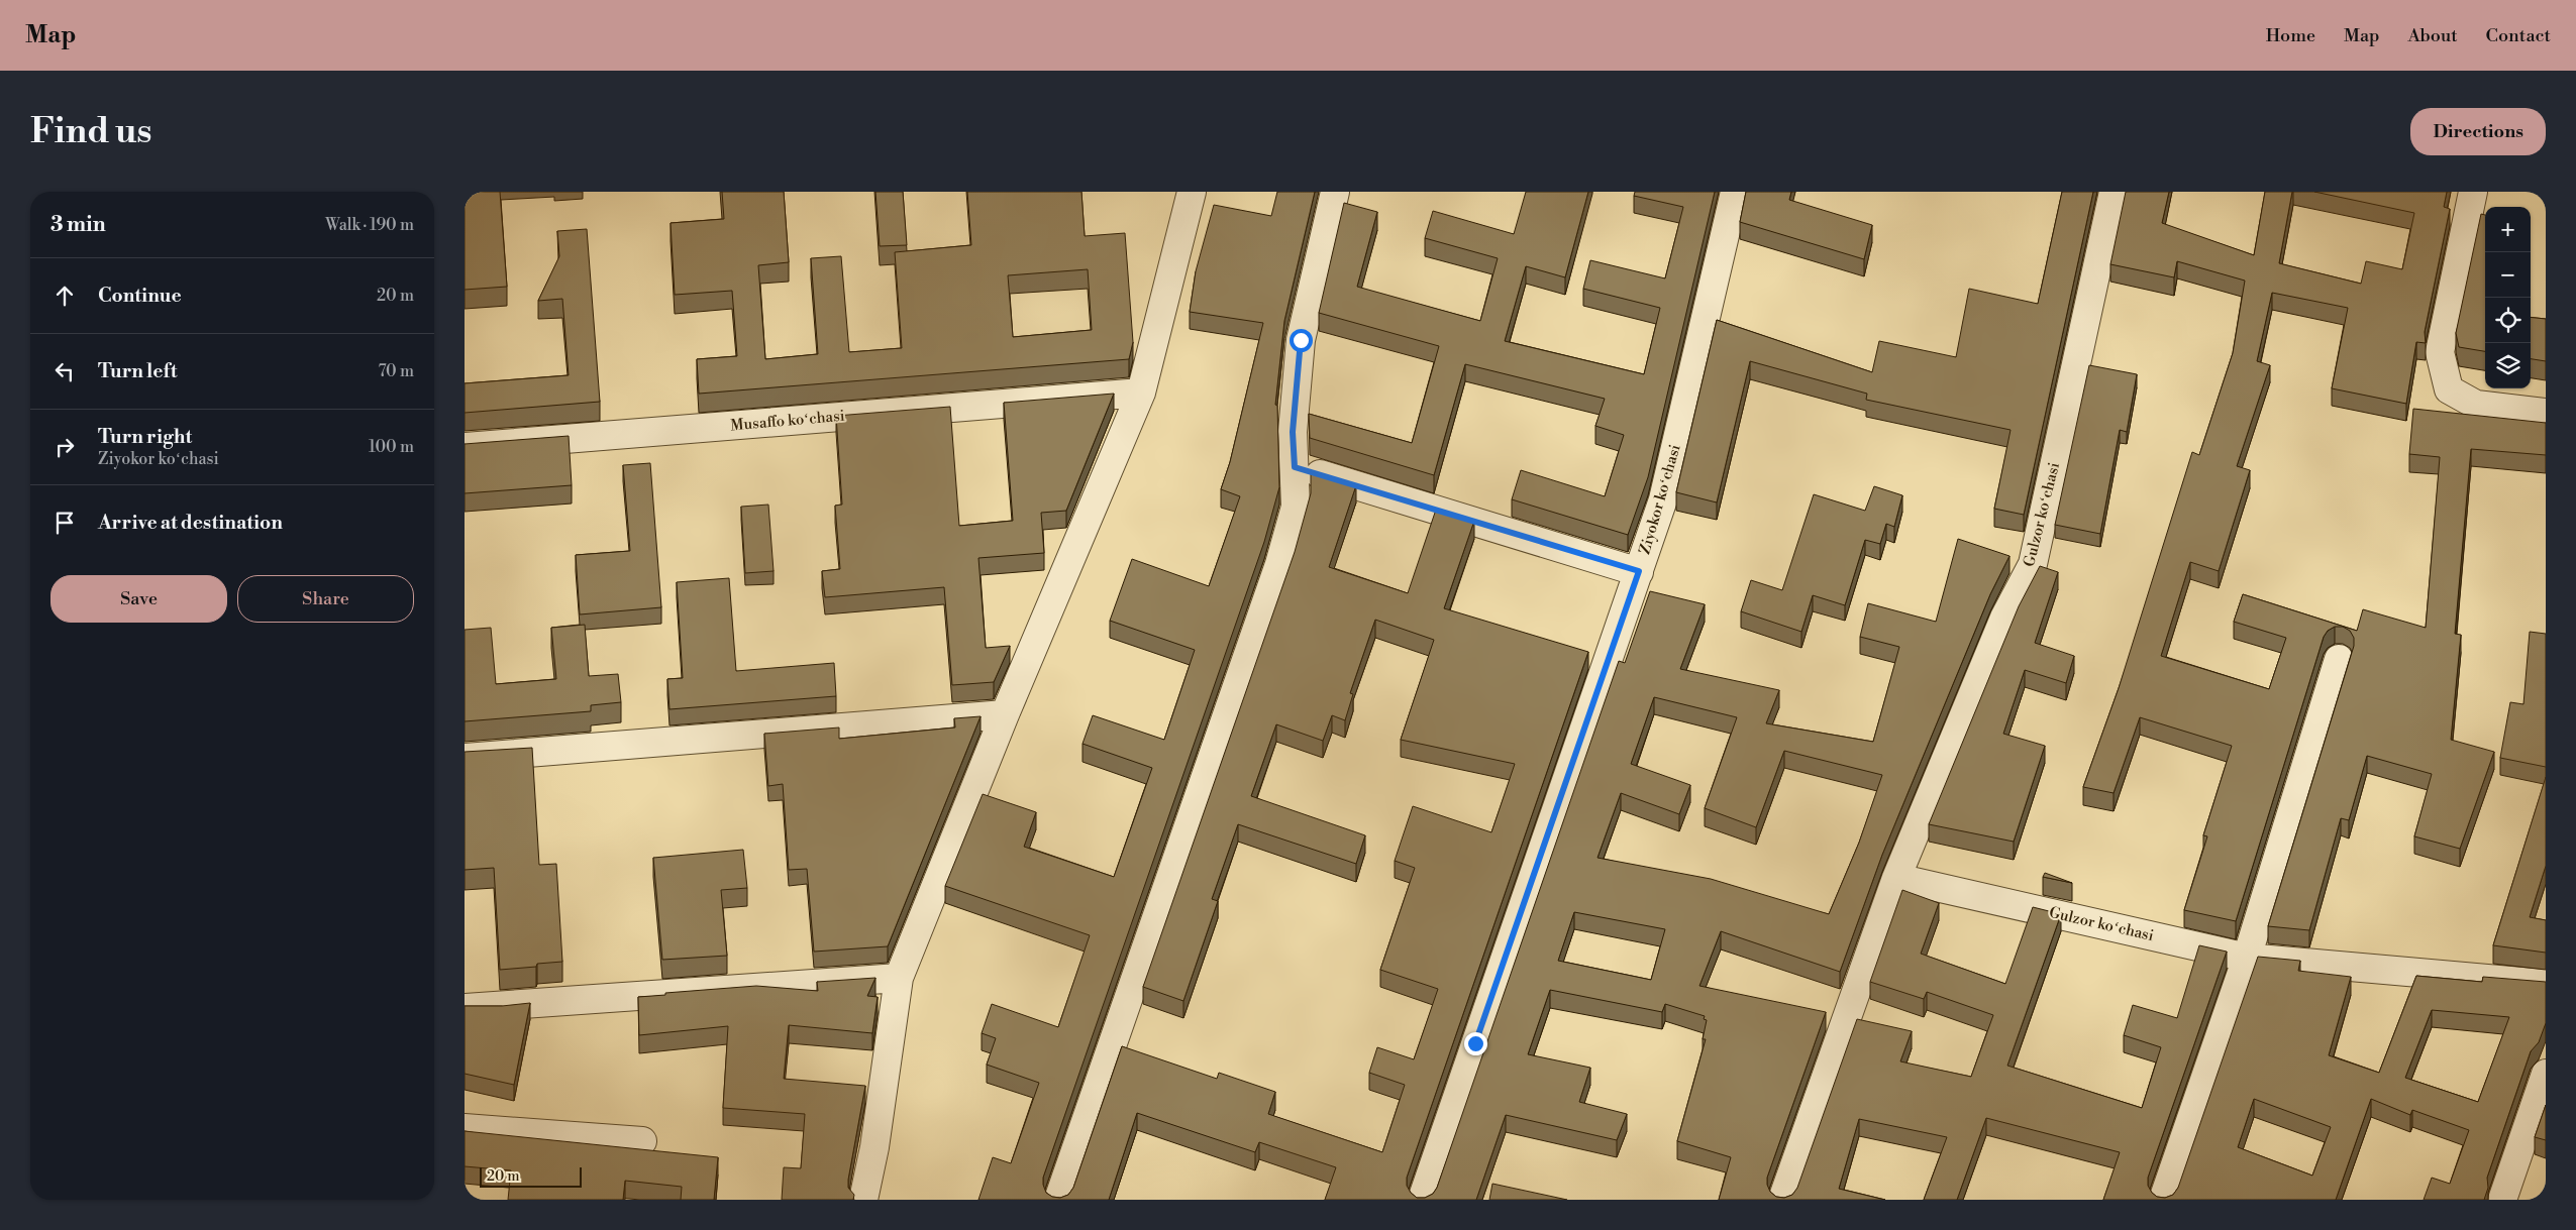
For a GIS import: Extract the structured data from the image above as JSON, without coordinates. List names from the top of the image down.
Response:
{
  "streets": {
    "street": ["Musaffo koʻchasi", "Ziyokor koʻchasi", "Gulzor koʻchasi"]
  },
  "scale_bar": "20 m",
  "page": {
    "header": "Map",
    "nav": [
      "Home",
      "Map",
      "About",
      "Contact"
    ],
    "buttons": [
      "Directions",
      ["Save", "Share"]
    ],
    "title": "Find us",
    "heading": ["3 min", "Walk · 190 m"],
    "map_buttons": ["+", "−"],
    "list": [
      ["Continue", "20 m"],
      ["Turn left", "70 m"],
      ["Turn right", "Ziyokor koʻchasi", "100 m"],
      "Arrive at destination"
    ],
    "scale": "20 m"
  }
}
